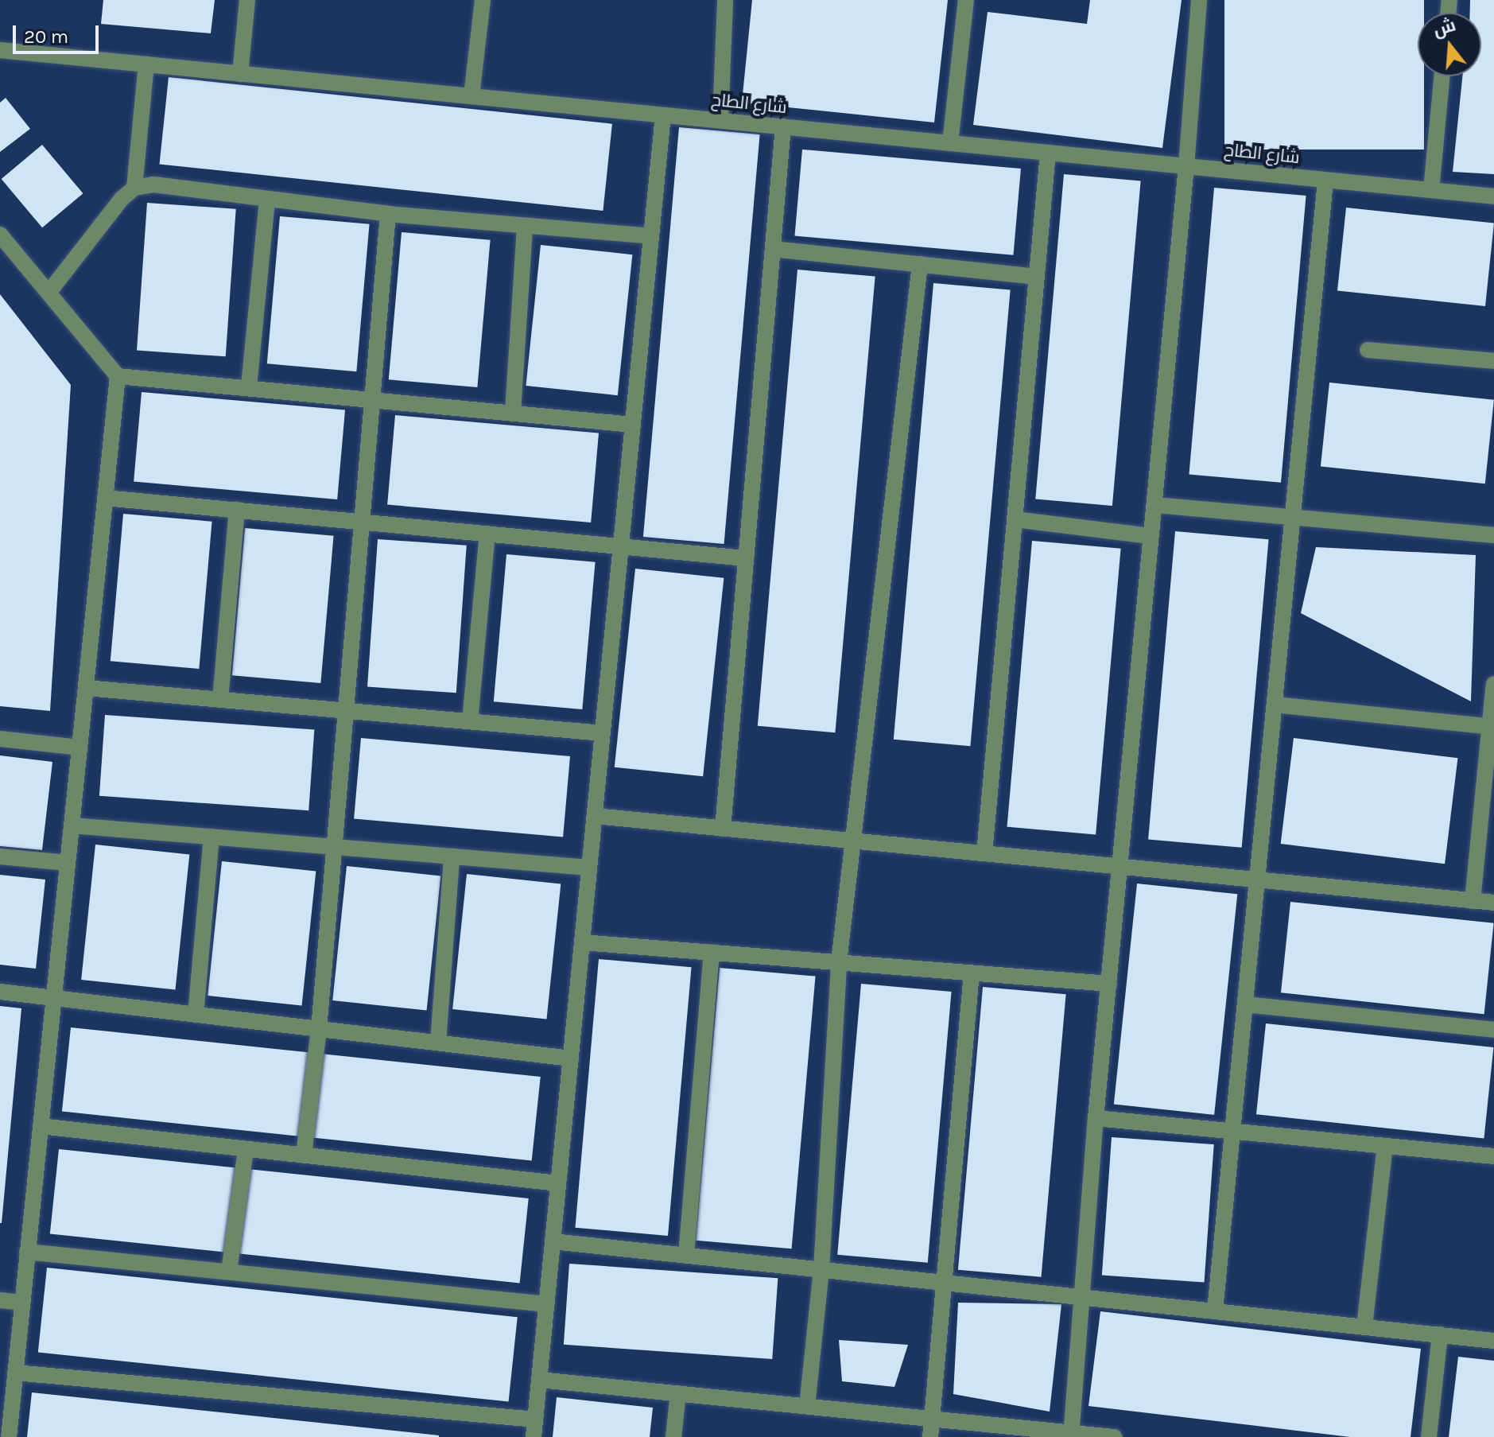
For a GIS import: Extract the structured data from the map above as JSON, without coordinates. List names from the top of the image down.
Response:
{
  "streets": {
    "street": ["شارع الطاح"]
  },
  "scale_bar": "20 m",
  "north": "top"
}
